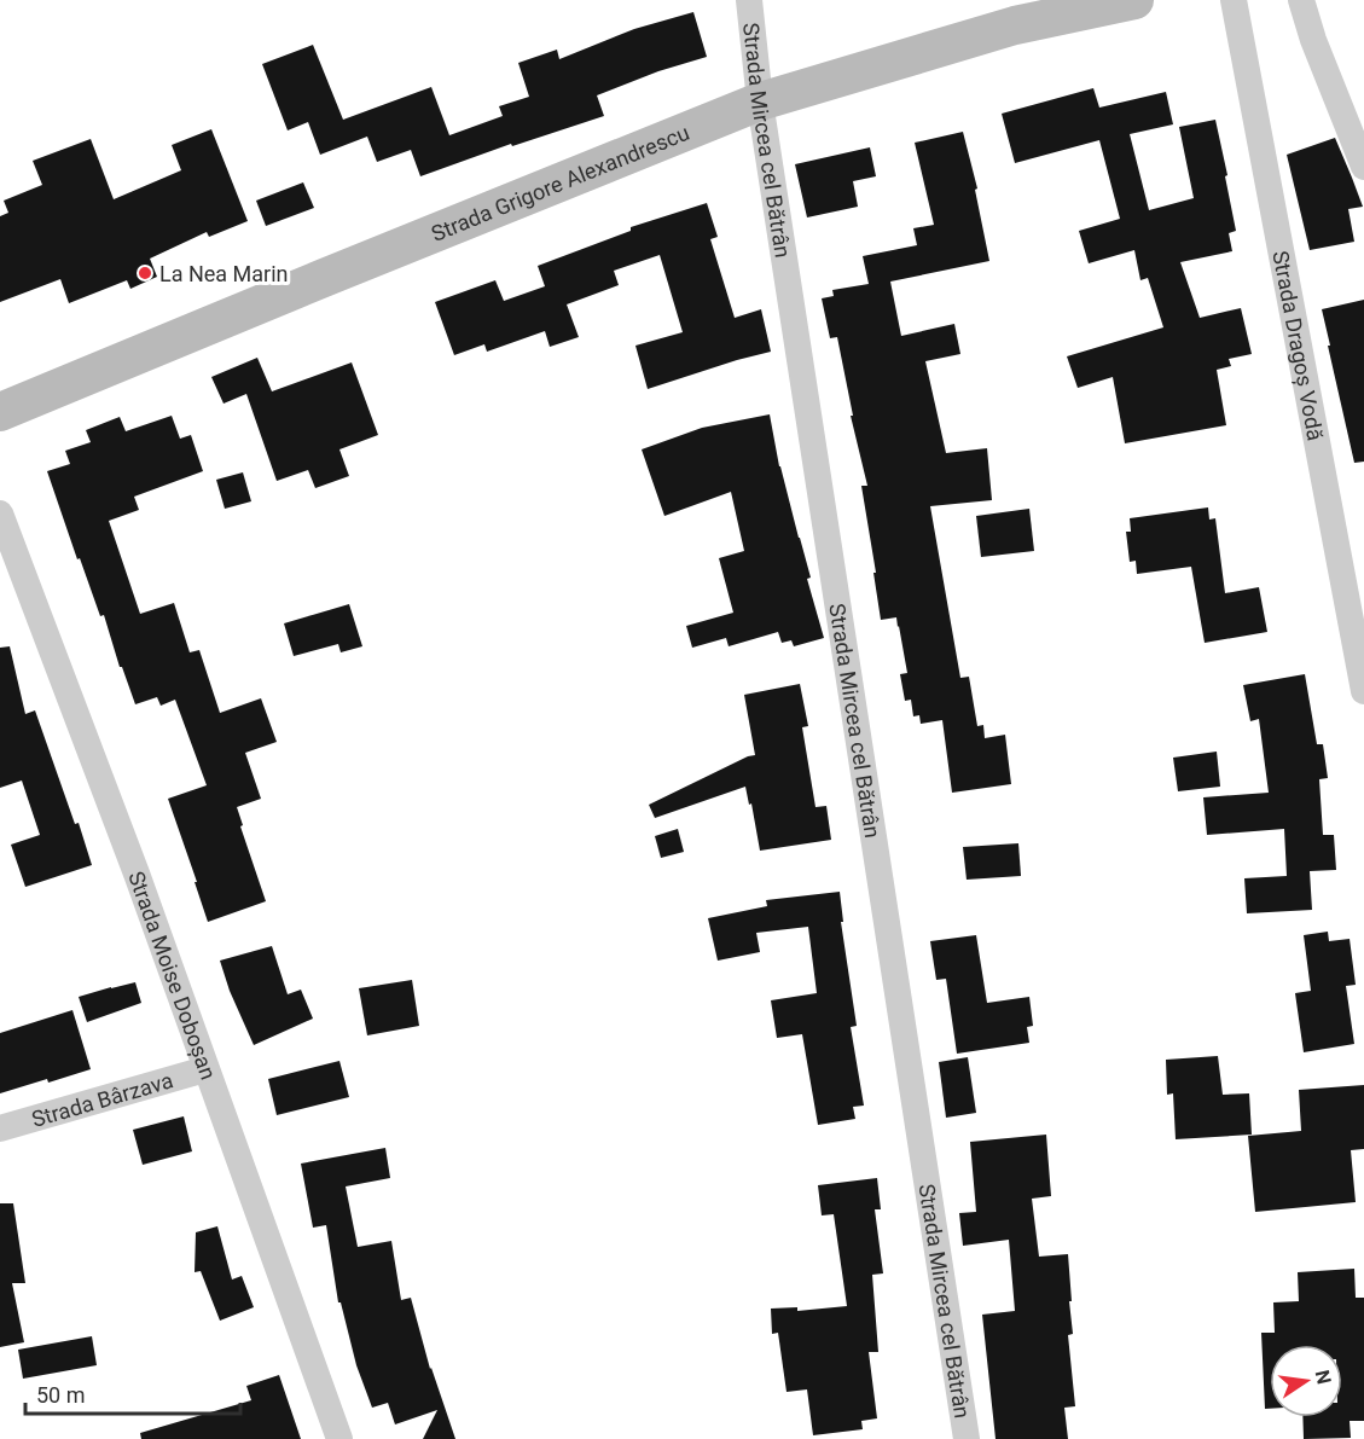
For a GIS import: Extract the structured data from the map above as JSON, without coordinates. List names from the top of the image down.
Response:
{
  "streets": {
    "street": [
      "Strada Mircea cel Bătrân",
      "Strada Grigore Alexandrescu",
      "Strada Dragoș Vodă",
      "Strada Moise Doboșan",
      "Strada Bârzava"
    ]
  },
  "crossings": [
    ["Strada Mircea cel Bătrân", "Strada Grigore Alexandrescu"],
    ["Strada Moise Doboșan", "Strada Bârzava"]
  ],
  "places": ["La Nea Marin"],
  "scale_bar": "50 m",
  "north": "right"
}
